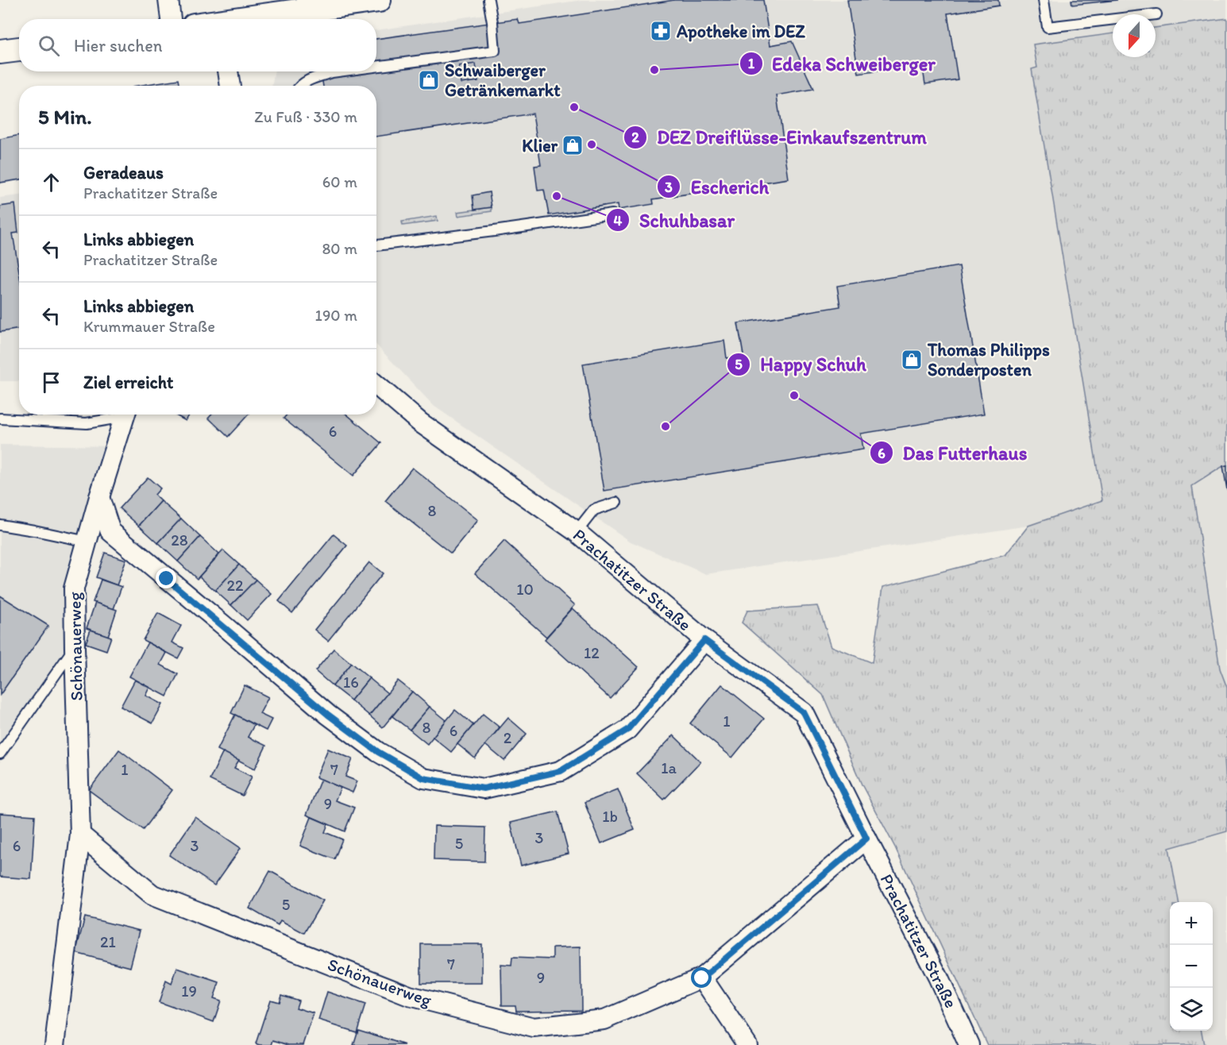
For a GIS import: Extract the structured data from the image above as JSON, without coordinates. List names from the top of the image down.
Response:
{
  "streets": {
    "street": ["Prachatitzer Straße", "Schönauerweg"]
  },
  "places": {
    "pharmacy": ["Apotheke im DEZ"],
    "other": [
      "Edeka Schweiberger",
      "DEZ Dreiflüsse-Einkaufszentrum",
      "Escherich",
      "Schuhbasar",
      "Das Futterhaus",
      "Happy Schuh"
    ],
    "shop": ["Schwaiberger Getränkemarkt", "Klier", "Thomas Philipps Sonderposten"]
  },
  "house_numbers": [
    "6",
    "8",
    "28",
    "22",
    "10",
    "12",
    "16",
    "1",
    "8",
    "6",
    "2",
    "1a",
    "1",
    "7",
    "9",
    "1b",
    "3",
    "5",
    "6",
    "3",
    "5",
    "21",
    "7",
    "9",
    "19"
  ],
  "north": "bottom",
  "page": {
    "search": "Hier suchen",
    "heading": ["5 Min.", "Zu Fuß · 330 m"],
    "list": [
      ["Geradeaus", "Prachatitzer Straße", "60 m"],
      ["Links abbiegen", "Prachatitzer Straße", "80 m"],
      ["Links abbiegen", "Krummauer Straße", "190 m"],
      "Ziel erreicht"
    ],
    "map_buttons": ["+", "−"]
  }
}
